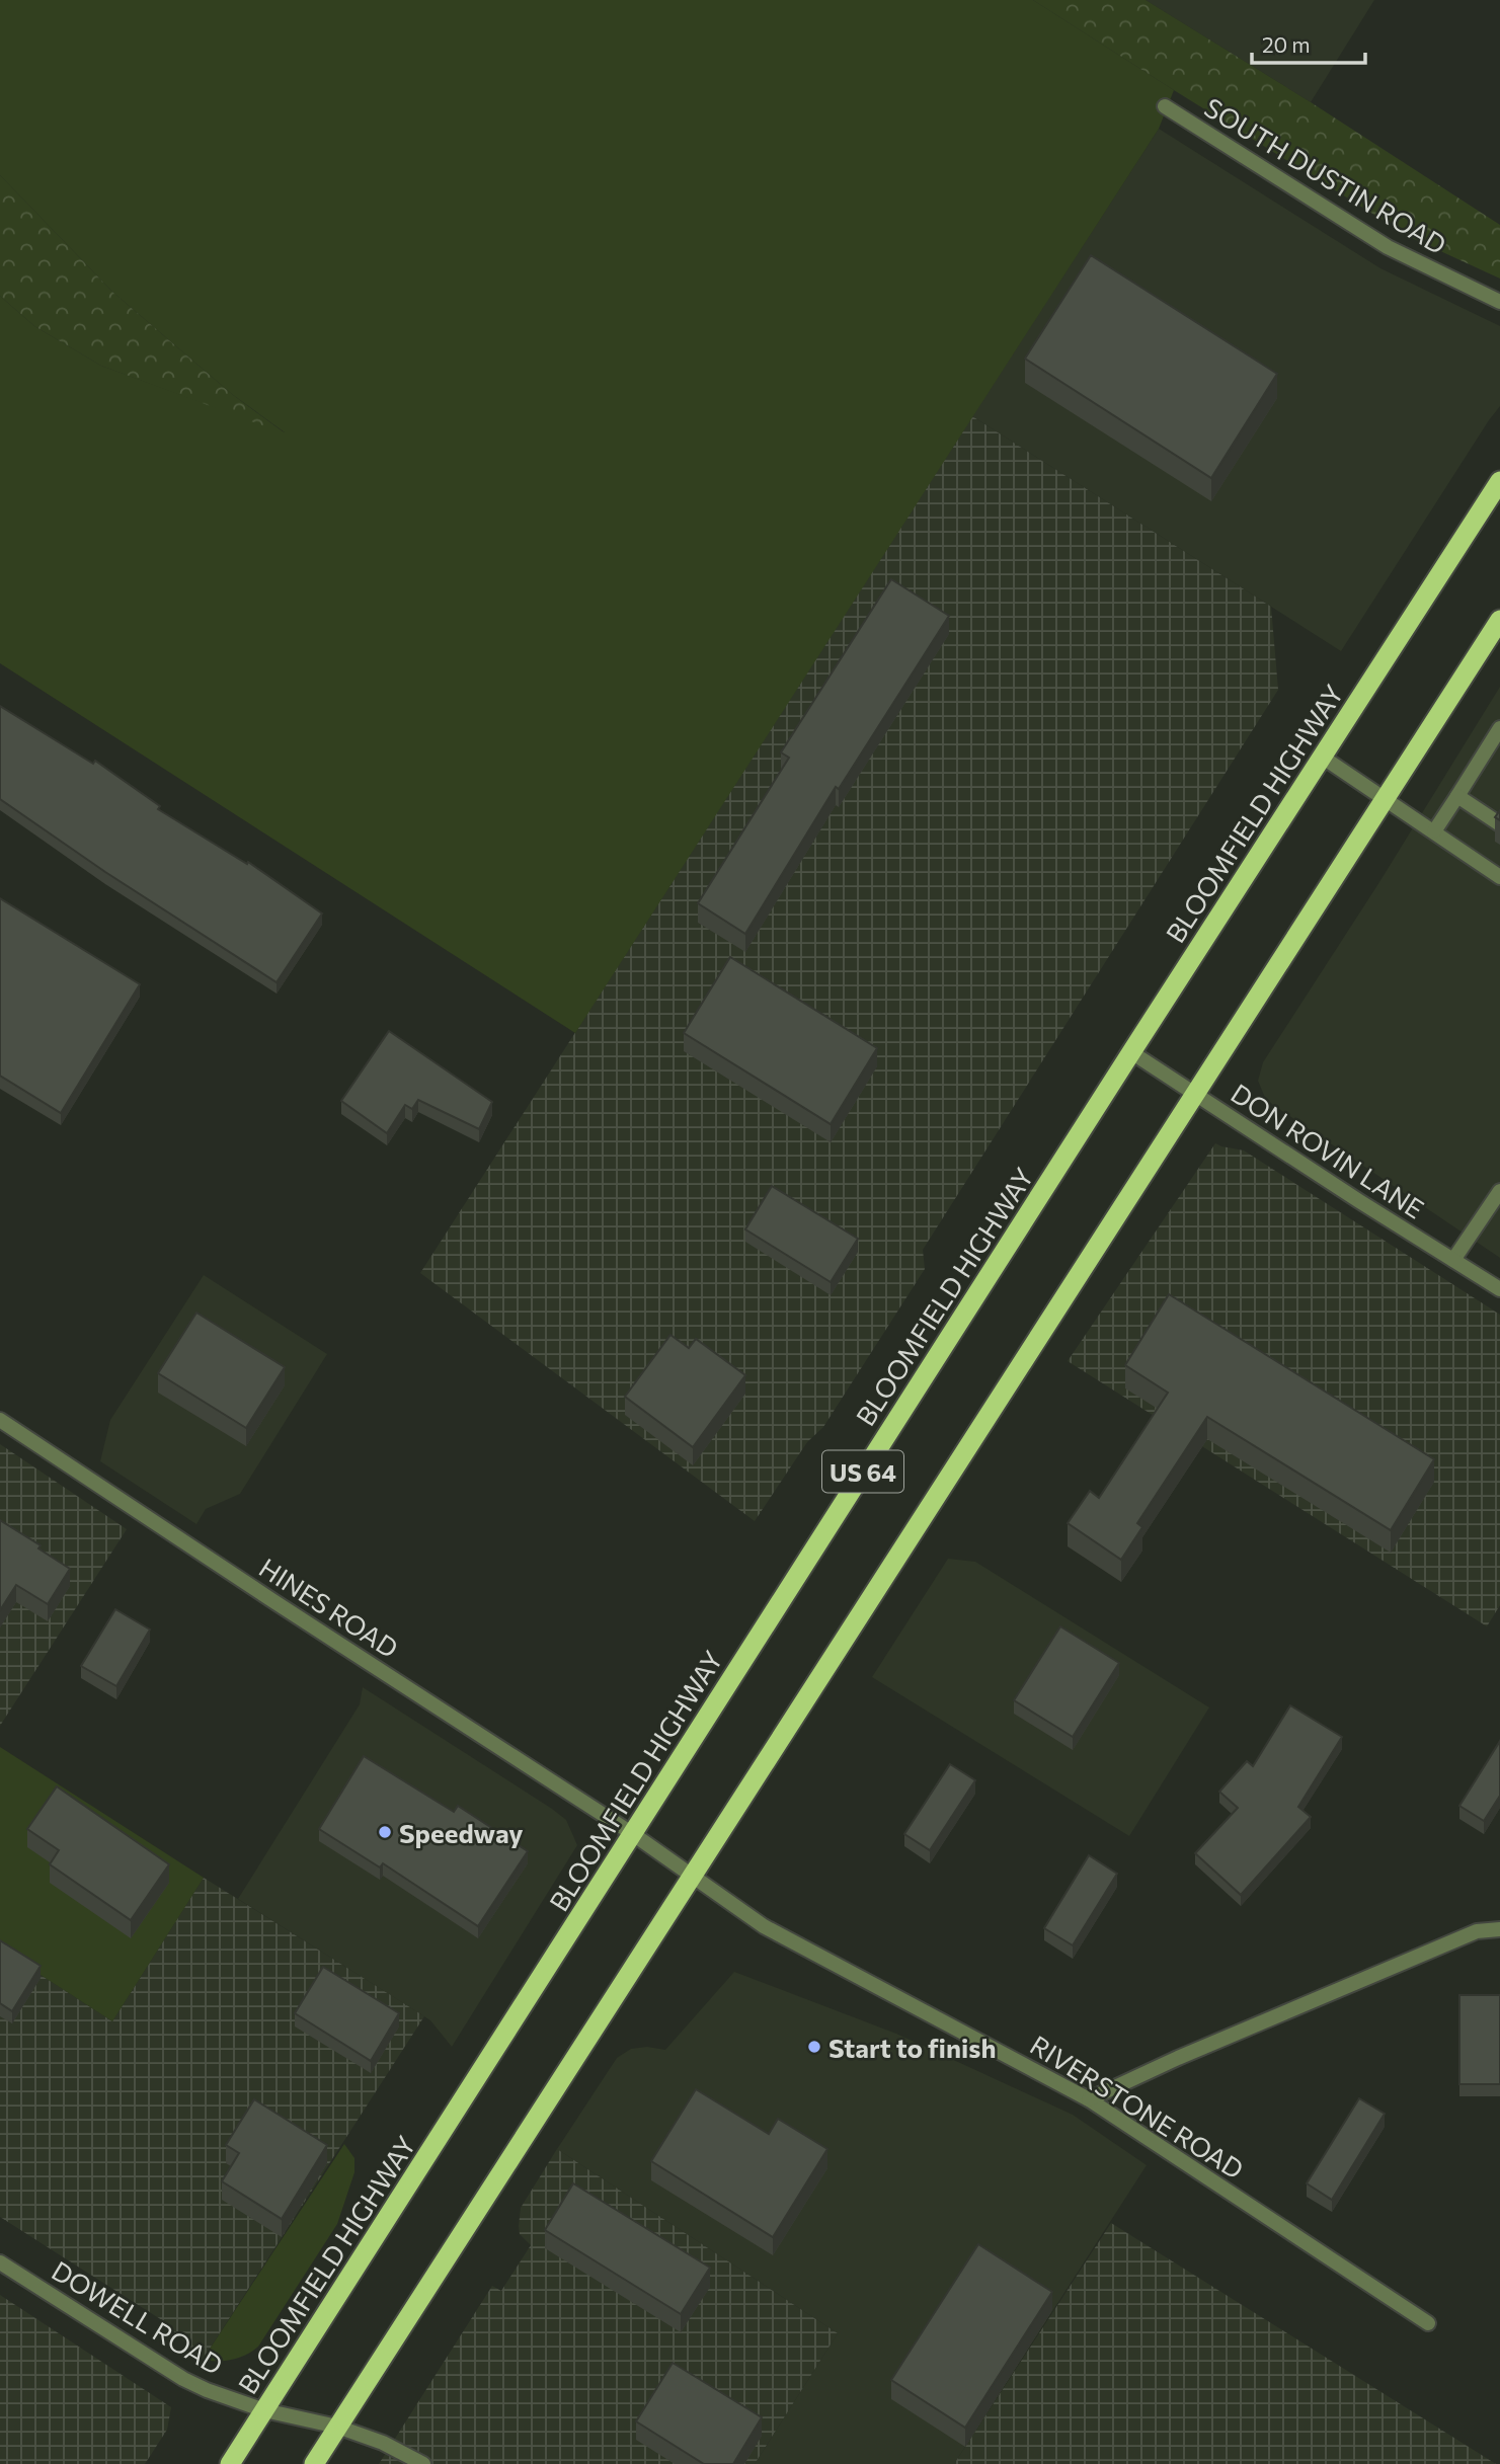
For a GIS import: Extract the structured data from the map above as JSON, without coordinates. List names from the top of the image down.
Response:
{
  "streets": {
    "highway": ["BLOOMFIELD HIGHWAY", "US 64"],
    "street": [
      "SOUTH DUSTIN ROAD",
      "DON ROVIN LANE",
      "HINES ROAD",
      "RIVERSTONE ROAD",
      "DOWELL ROAD"
    ]
  },
  "crossings": [
    ["BLOOMFIELD HIGHWAY", "DON ROVIN LANE"],
    ["BLOOMFIELD HIGHWAY", "HINES ROAD"],
    ["BLOOMFIELD HIGHWAY", "RIVERSTONE ROAD"],
    ["BLOOMFIELD HIGHWAY", "DOWELL ROAD"],
    ["DON ROVIN LANE", "US 64"],
    ["US 64", "RIVERSTONE ROAD"],
    ["US 64", "DOWELL ROAD"],
    ["HINES ROAD", "RIVERSTONE ROAD"]
  ],
  "places": ["Speedway", "Start to finish"],
  "scale_bar": "20 m"
}
